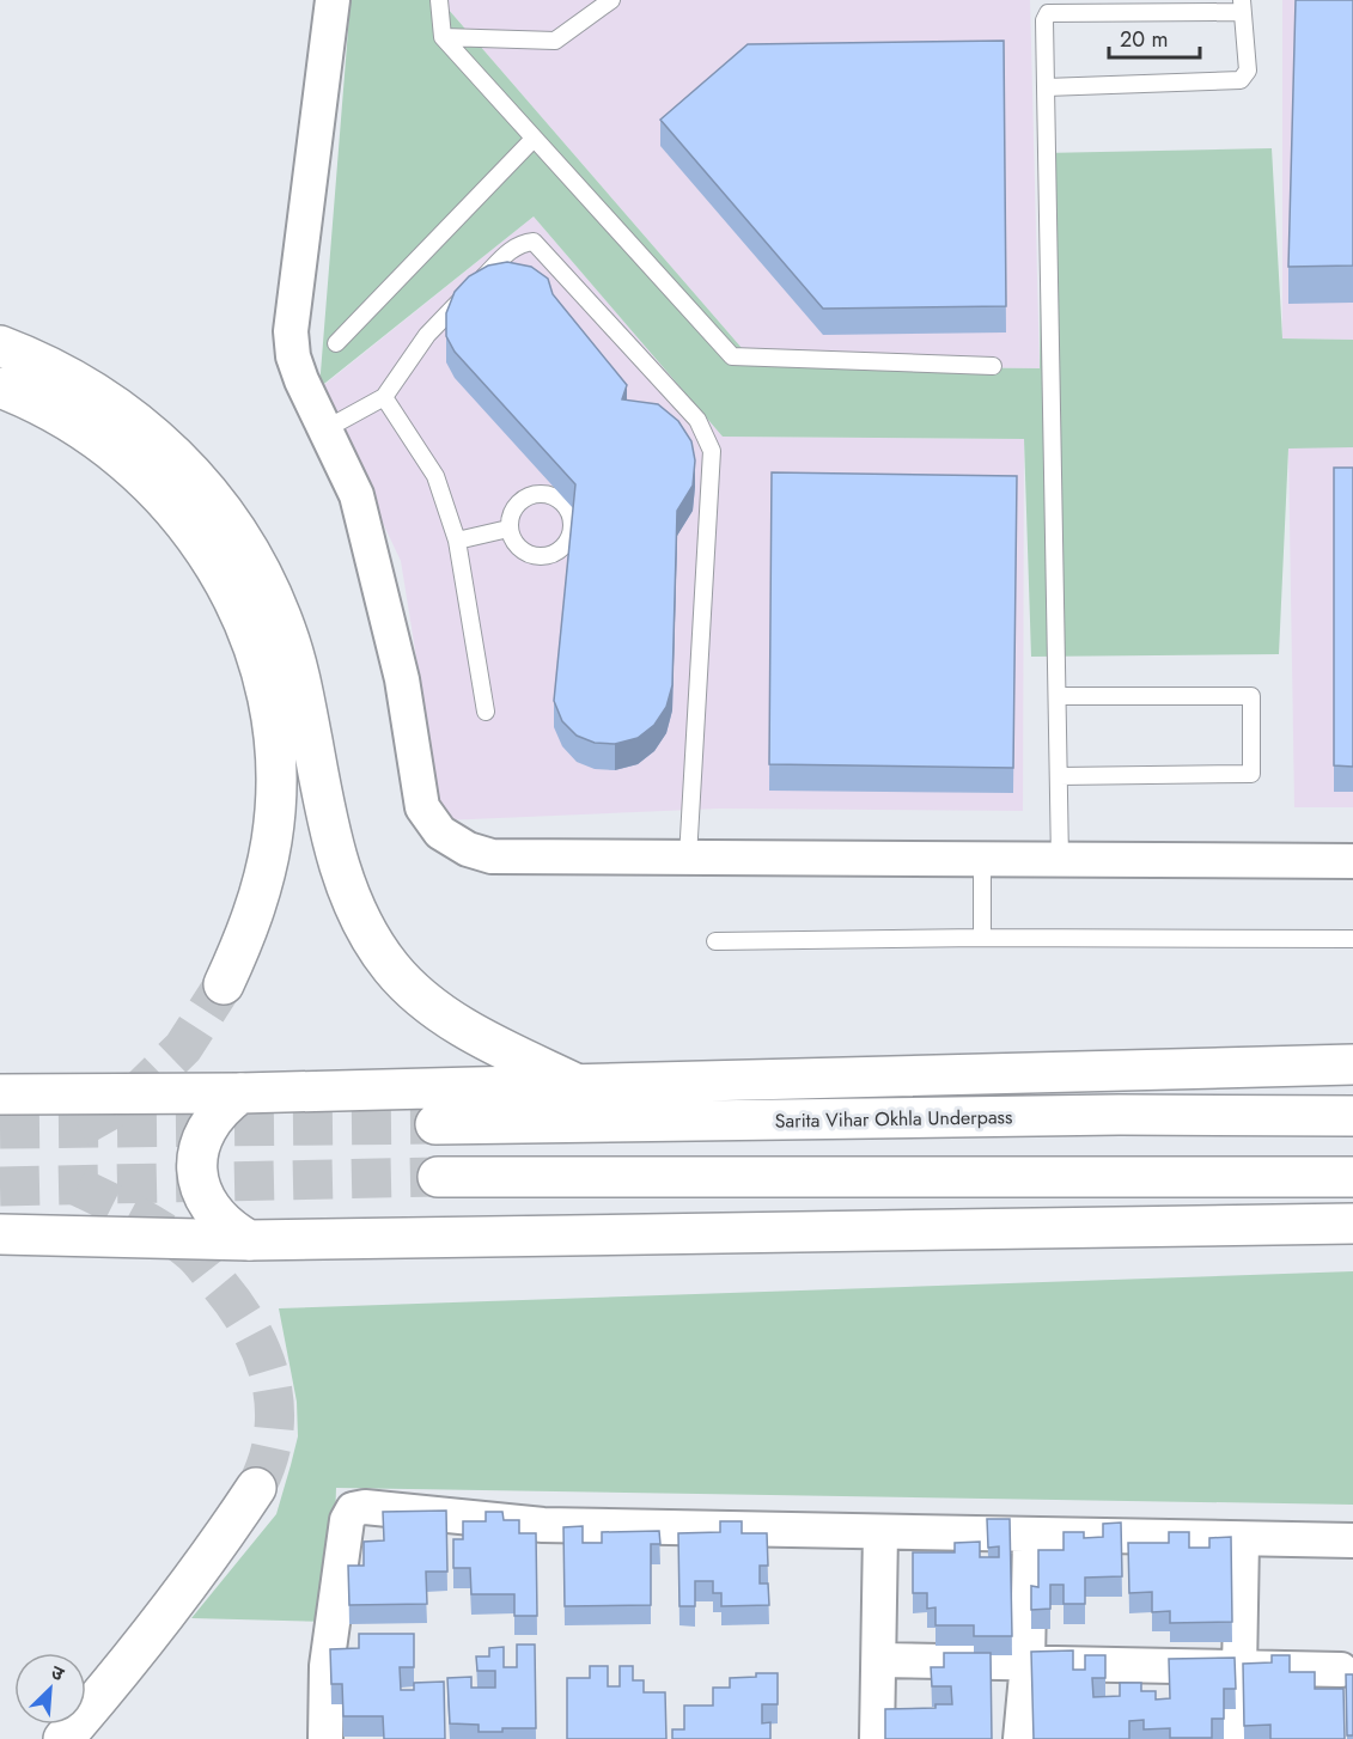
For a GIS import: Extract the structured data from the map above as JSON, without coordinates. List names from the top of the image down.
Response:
{
  "streets": {
    "main road": ["Sarita Vihar Okhla Underpass"]
  },
  "scale_bar": "20 m",
  "north": "top right"
}
